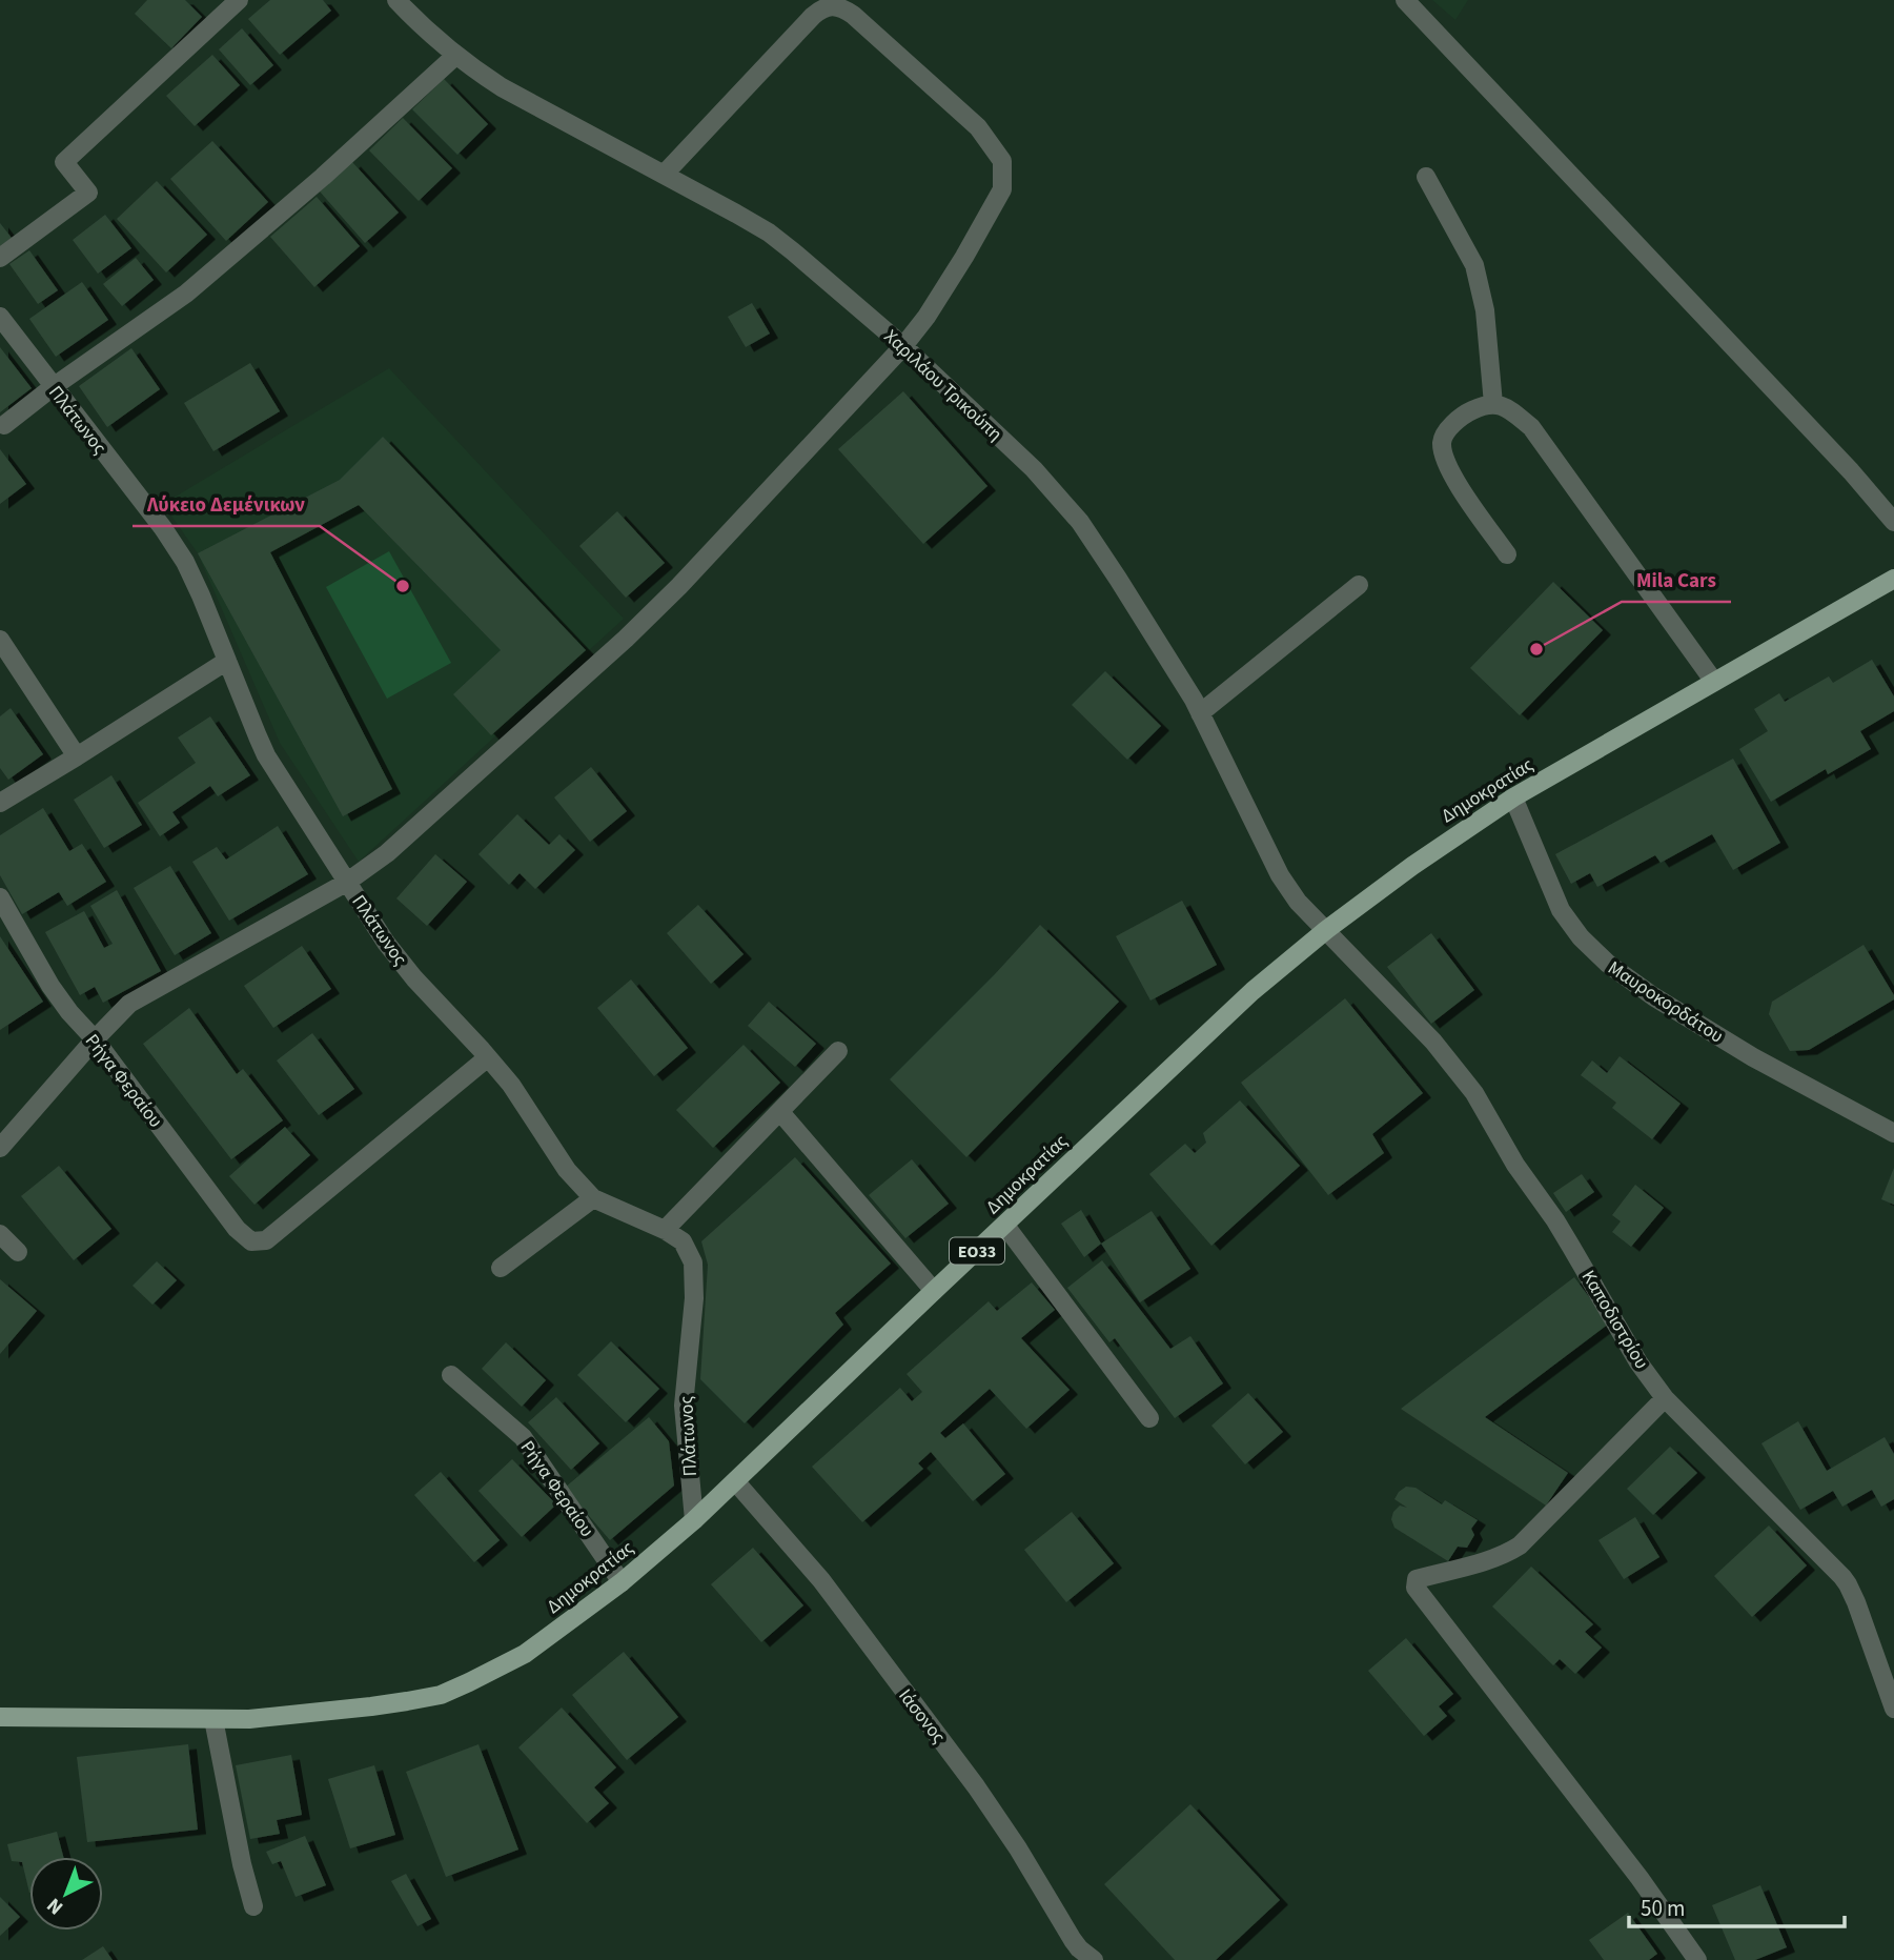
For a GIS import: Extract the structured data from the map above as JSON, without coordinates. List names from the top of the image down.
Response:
{
  "streets": {
    "main road": ["Δημοκρατίας", "ΕΟ33"],
    "street": [
      "Χαριλάου Τρικούπη",
      "Πλάτωνος",
      "Μαυροκορδάτου",
      "Ρήγα Φεραίου",
      "Καποδιστρίου",
      "Ιάσονος"
    ]
  },
  "crossings": [
    ["Χαριλάου Τρικούπη", "Δημοκρατίας"],
    ["Χαριλάου Τρικούπη", "Καποδιστρίου"],
    ["Πλάτωνος", "Δημοκρατίας"],
    ["Πλάτωνος", "Ρήγα Φεραίου"],
    ["Δημοκρατίας", "Μαυροκορδάτου"],
    ["Δημοκρατίας", "Ρήγα Φεραίου"],
    ["Δημοκρατίας", "Καποδιστρίου"],
    ["Δημοκρατίας", "Ιάσονος"]
  ],
  "places": ["Λύκειο Δεμένικων", "Mila Cars"],
  "scale_bar": "50 m",
  "north": "bottom left"
}
